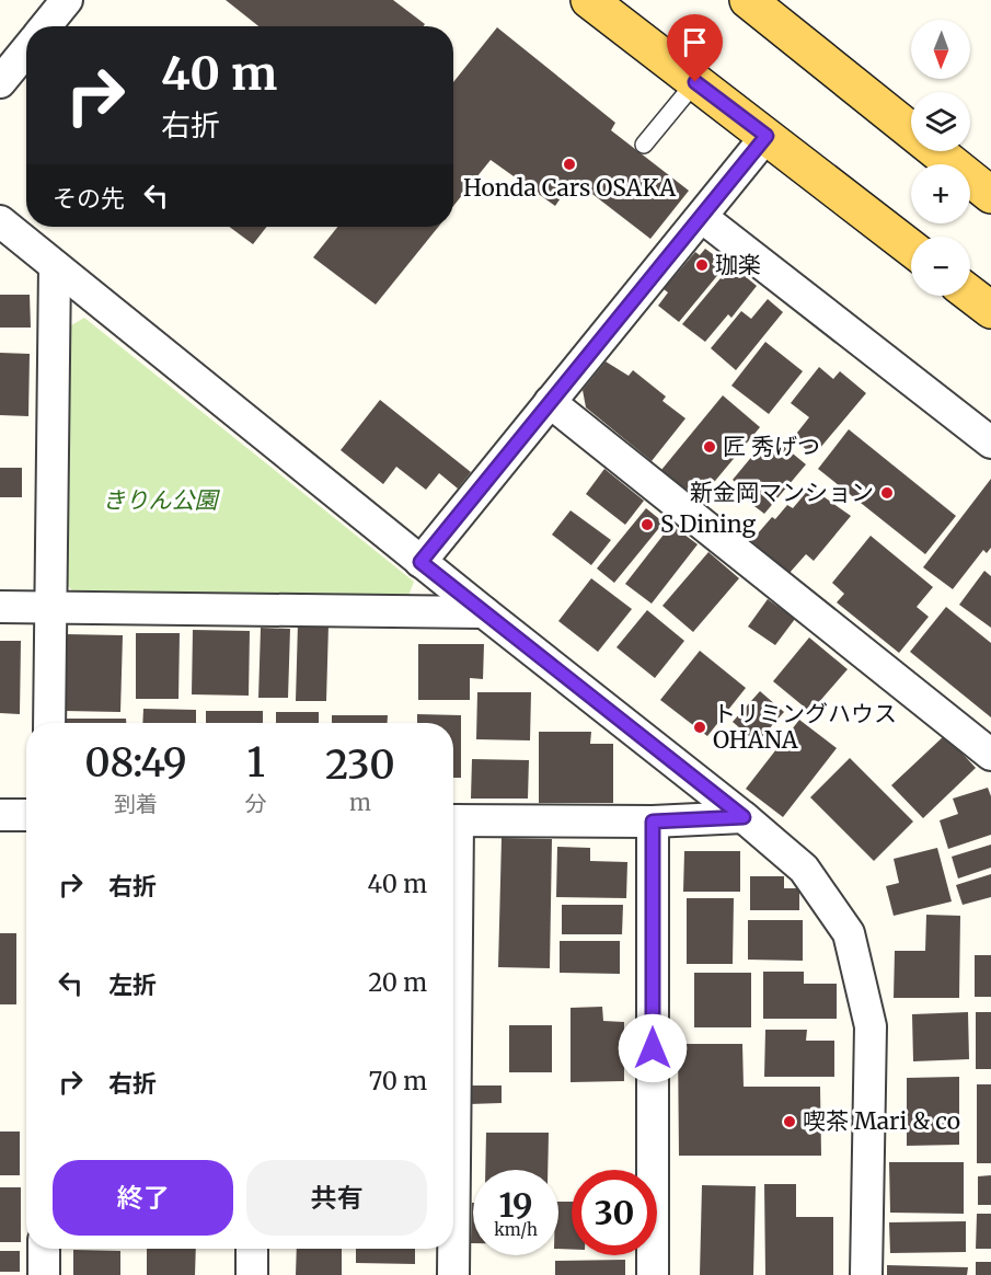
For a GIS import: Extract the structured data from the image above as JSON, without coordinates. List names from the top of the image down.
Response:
{
  "parks": ["きりん公園"],
  "places": [
    "Honda Cars OSAKA",
    "珈楽",
    "匠 秀げつ",
    "新金岡マンション",
    "S Dining",
    "トリミングハウス OHANA",
    "喫茶 Mari & co"
  ],
  "north": "bottom",
  "page": {
    "map_buttons": ["+", "−"],
    "turn": ["40 m", "右折"],
    "then": "その先",
    "eta": [
      "08:49",
      "到着",
      "1",
      "分",
      "230",
      "m"
    ],
    "list": [
      {
        "name": "右折",
        "value": "40 m"
      },
      {
        "name": "左折",
        "value": "20 m"
      },
      {
        "name": "右折",
        "value": "70 m"
      }
    ],
    "buttons": ["終了", "共有"],
    "speed": "19 km/h",
    "limit": "30"
  }
}
